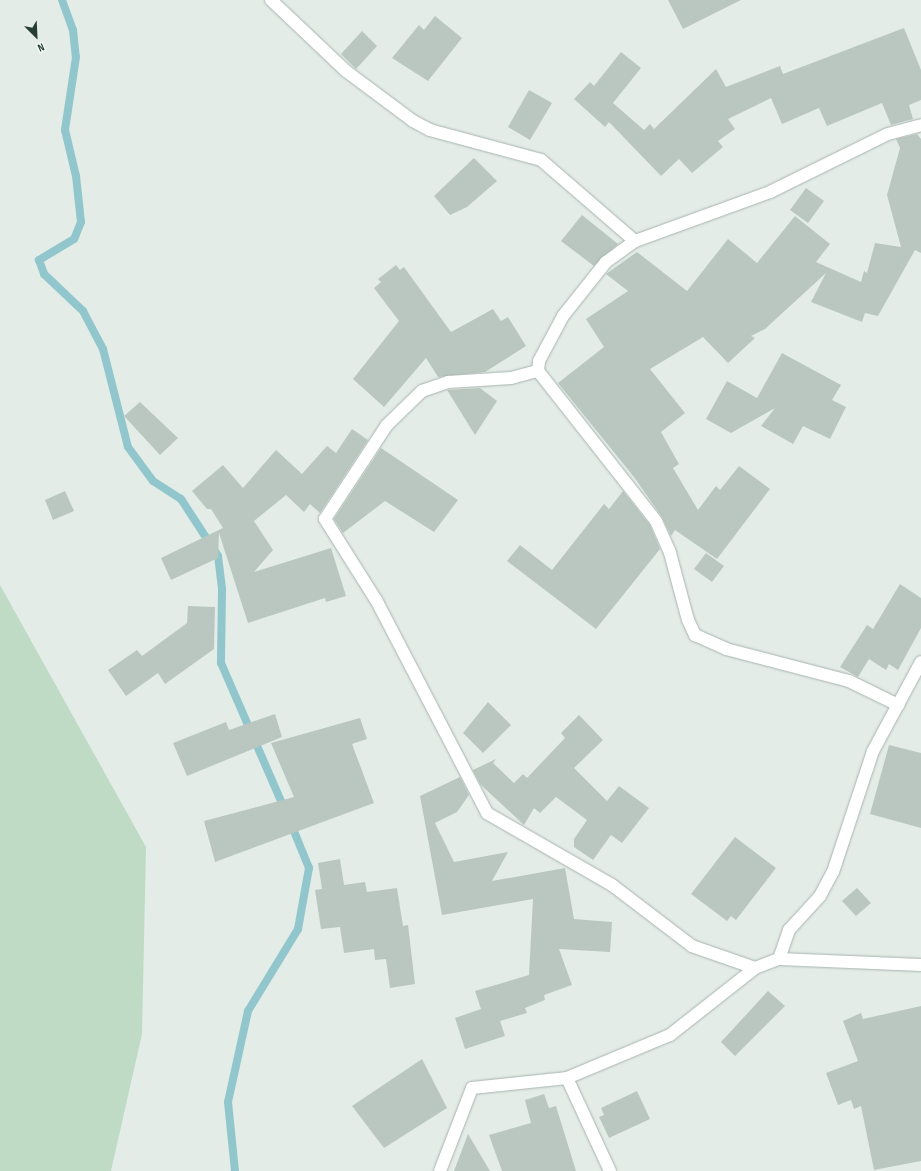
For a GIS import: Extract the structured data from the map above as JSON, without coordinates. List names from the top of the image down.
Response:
{
  "north": "bottom right"
}
